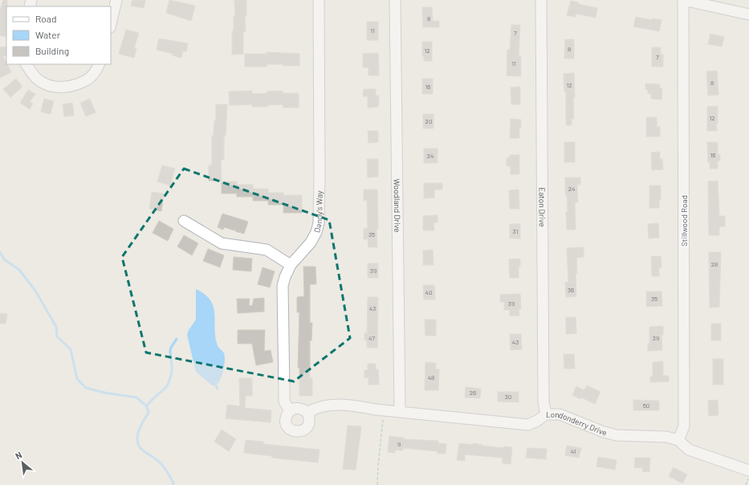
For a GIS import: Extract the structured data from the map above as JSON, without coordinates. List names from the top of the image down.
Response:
{
  "streets": {
    "street": [
      "Woodland Drive",
      "Eaton Drive",
      "Danny's Way",
      "Stillwood Road",
      "Londonderry Drive"
    ]
  },
  "crossings": [
    ["Woodland Drive", "Londonderry Drive"],
    ["Eaton Drive", "Londonderry Drive"],
    ["Stillwood Road", "Londonderry Drive"]
  ],
  "house_numbers": [
    "8",
    "11",
    "7",
    "8",
    "12",
    "7",
    "11",
    "8",
    "12",
    "16",
    "12",
    "20",
    "16",
    "24",
    "24",
    "31",
    "35",
    "28",
    "39",
    "36",
    "40",
    "35",
    "39",
    "43",
    "47",
    "39",
    "43",
    "48",
    "26",
    "30",
    "50",
    "9",
    "41"
  ],
  "legend": ["Road", "Water", "Building"],
  "north": "top left"
}
